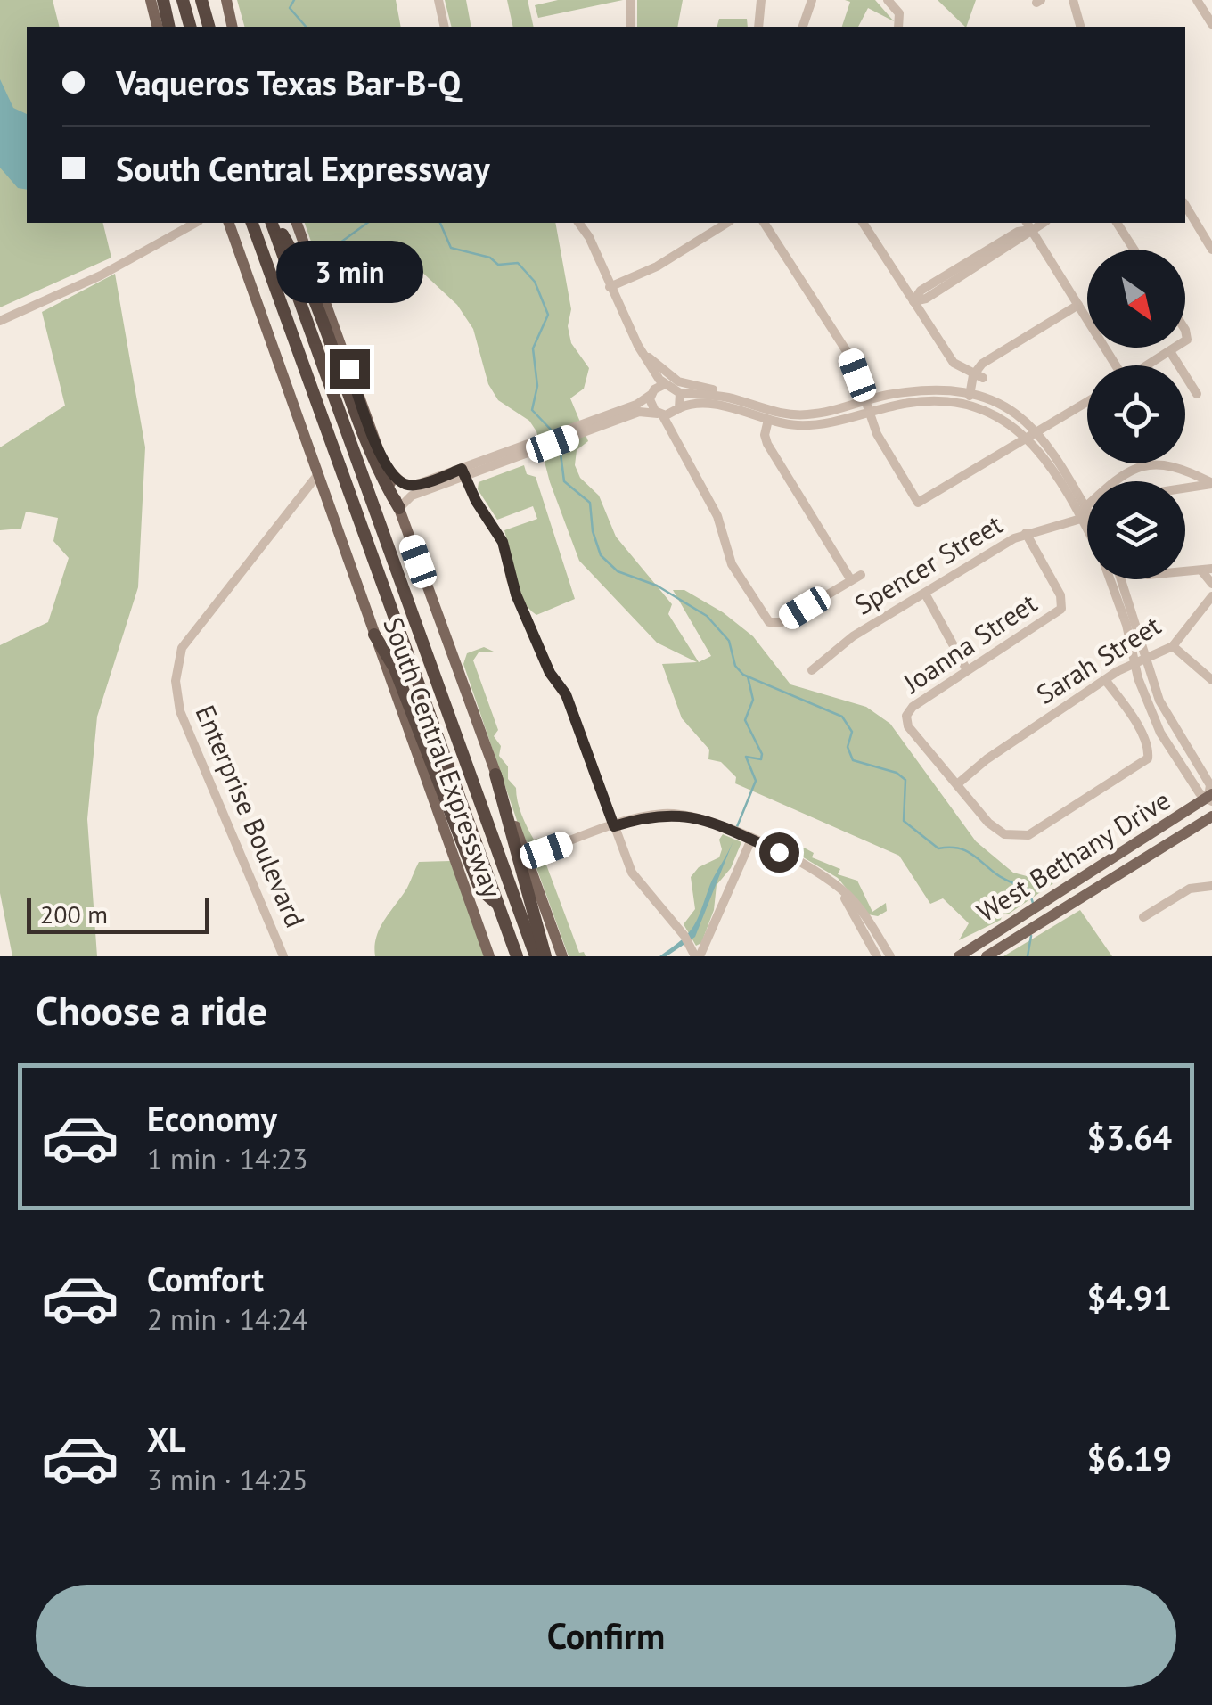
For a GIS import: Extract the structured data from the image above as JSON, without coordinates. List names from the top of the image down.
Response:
{
  "streets": {
    "main road": ["South Central Expressway", "West Bethany Drive"],
    "street": [
      "Spencer Street",
      "Joanna Street",
      "Sarah Street",
      "Enterprise Boulevard"
    ]
  },
  "crossings": [
    ["Spencer Street", "Joanna Street"],
    ["Joanna Street", "Sarah Street"],
    ["South Central Expressway", "Enterprise Boulevard"]
  ],
  "scale_bar": "200 m",
  "north": "bottom right",
  "page": {
    "banner": ["Vaqueros Texas Bar-B-Q", "South Central Expressway"],
    "bubble": "3 min",
    "scale": "200 m",
    "heading": "Choose a ride",
    "list": [
      {
        "name": "Economy",
        "note": "1 min · 14:23",
        "value": "$3.64"
      },
      {
        "name": "Comfort",
        "note": "2 min · 14:24",
        "value": "$4.91"
      },
      {
        "name": "XL",
        "note": "3 min · 14:25",
        "value": "$6.19"
      }
    ],
    "buttons": "Confirm"
  }
}
